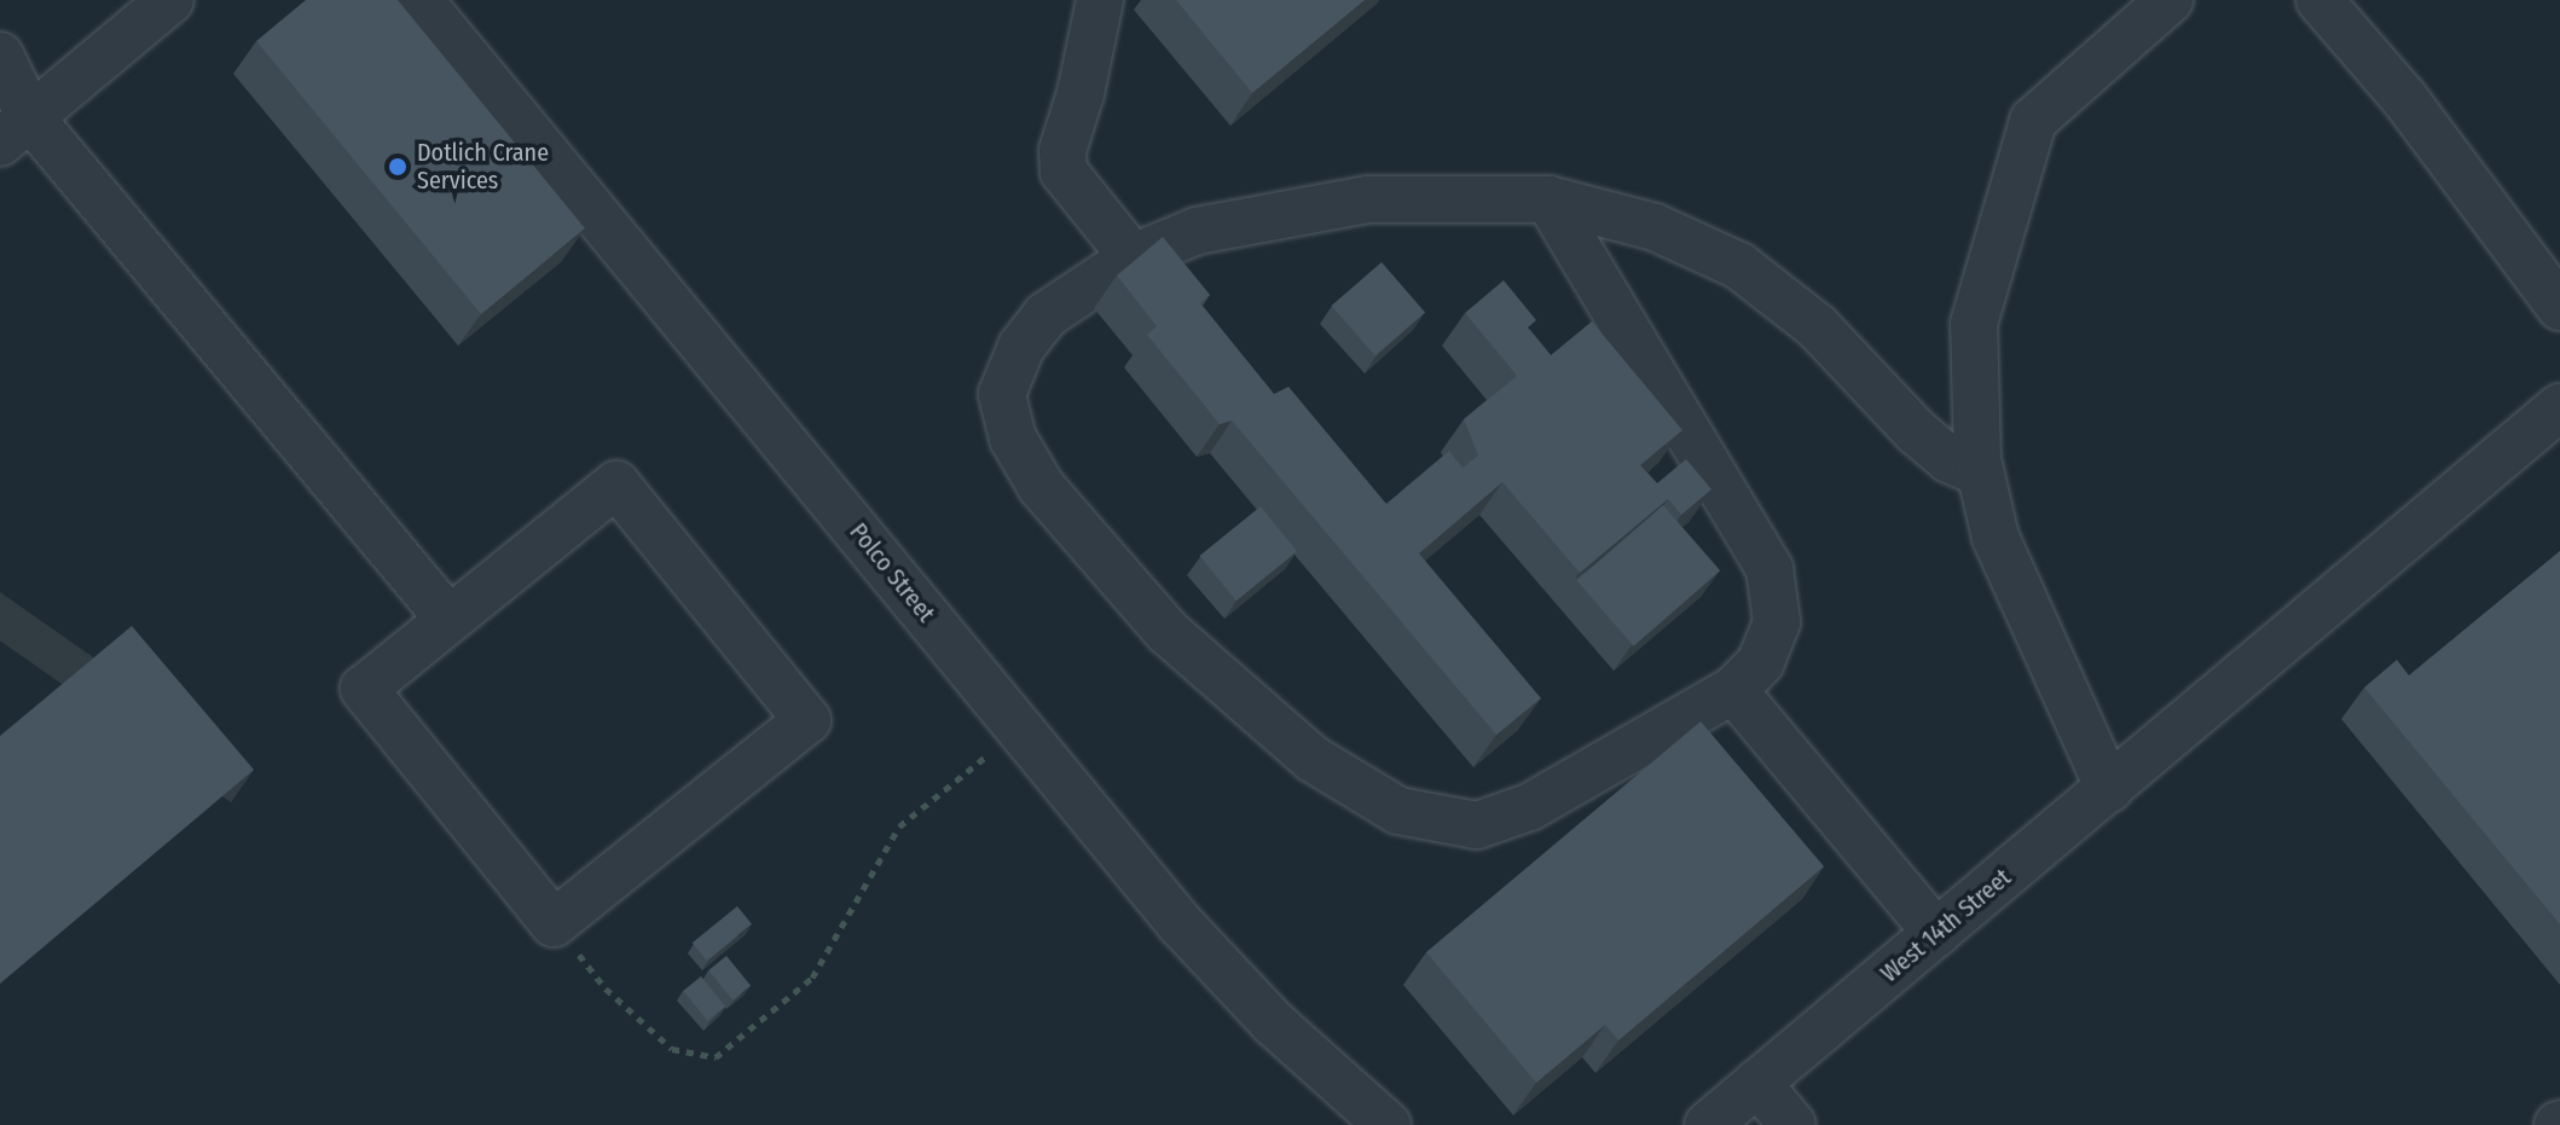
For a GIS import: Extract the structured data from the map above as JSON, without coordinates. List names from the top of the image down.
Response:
{
  "streets": {
    "street": ["Polco Street", "West 14th Street"]
  },
  "places": ["Dotlich Crane Services"]
}
